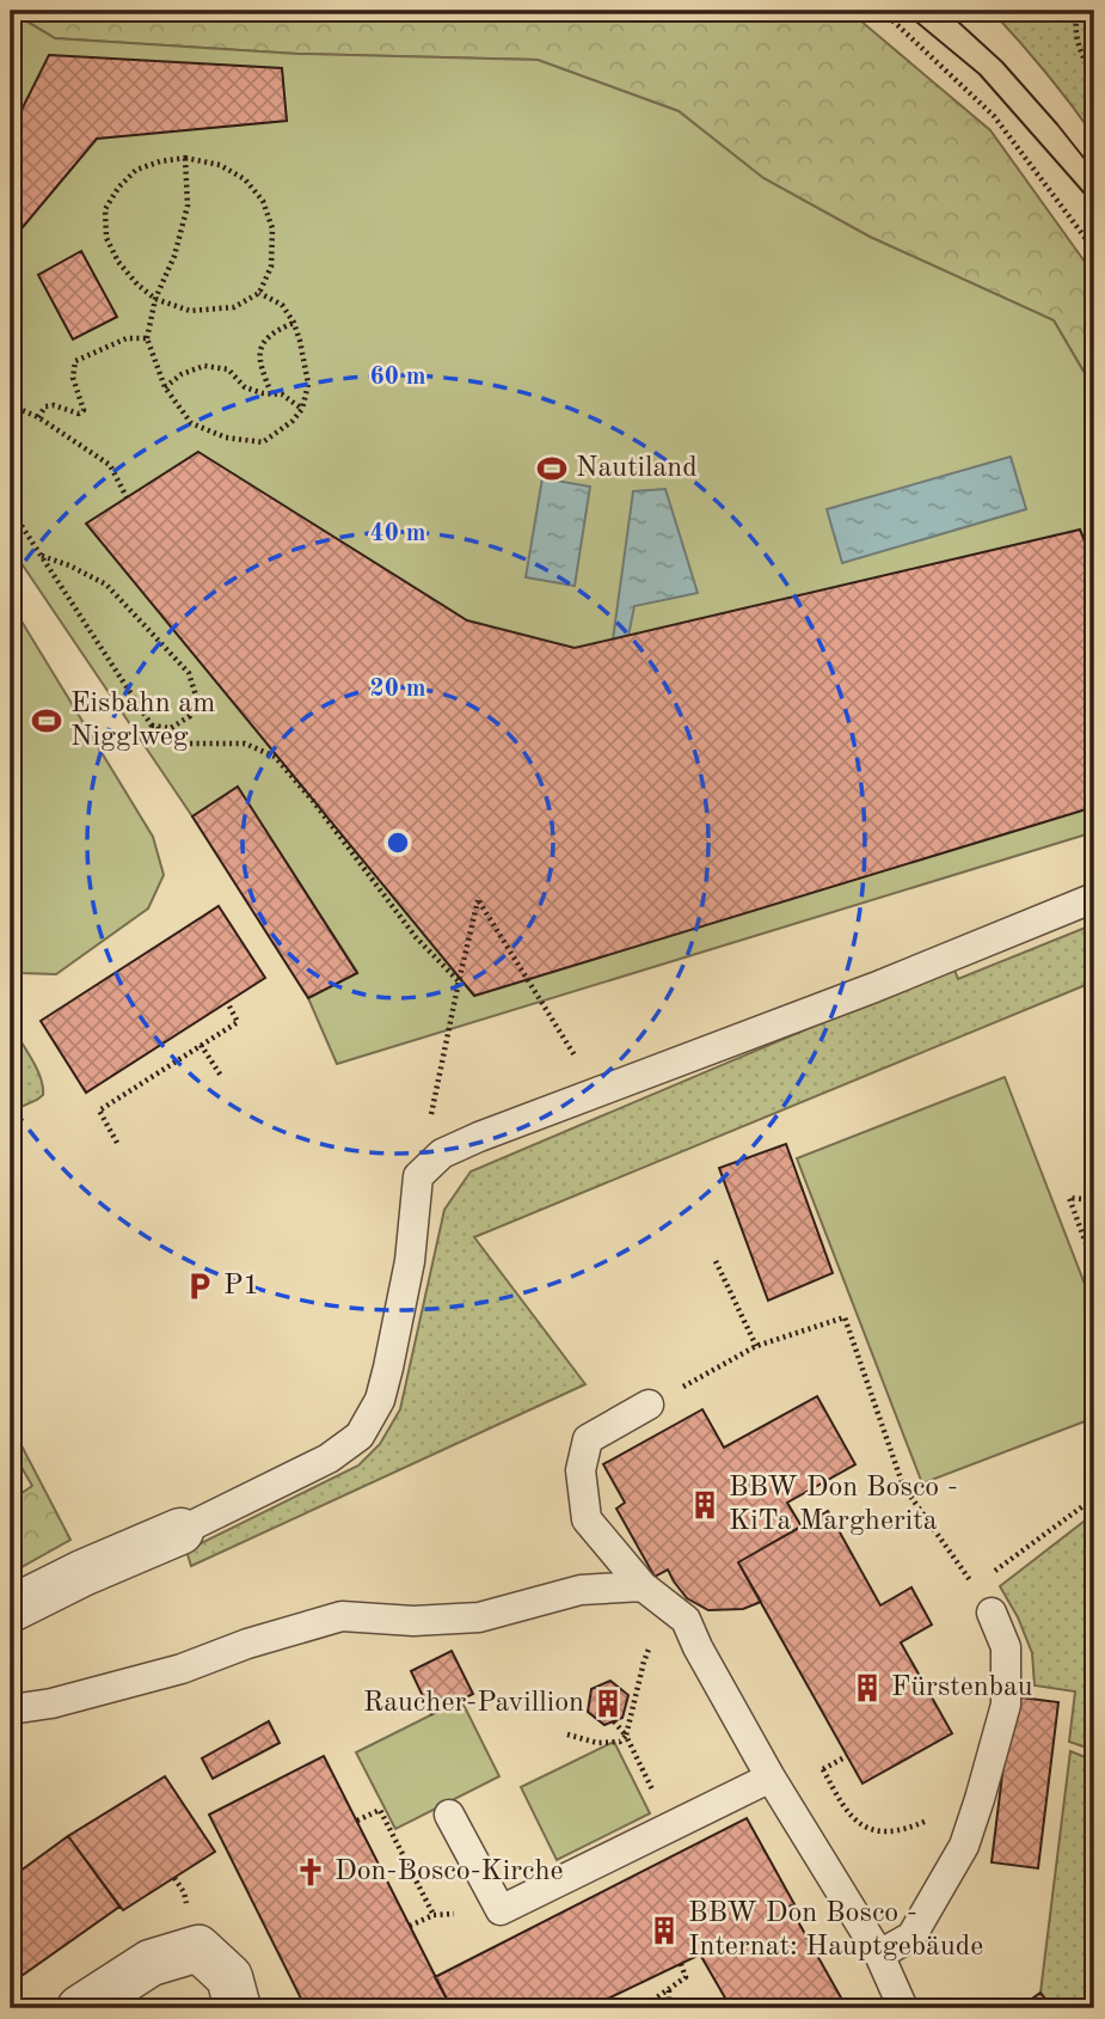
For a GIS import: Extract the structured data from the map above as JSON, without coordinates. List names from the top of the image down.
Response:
{
  "places": {
    "sports": ["Nautiland", "Eisbahn am Nigglweg"],
    "parking": ["P1"],
    "building": [
      "BBW Don Bosco - KiTa Margherita",
      "Fürstenbau",
      "Raucher-Pavillion",
      "BBW Don Bosco - Internat: Hauptgebäude"
    ],
    "church": ["Don-Bosco-Kirche"]
  },
  "rings": ["60 m", "40 m", "20 m"]
}
